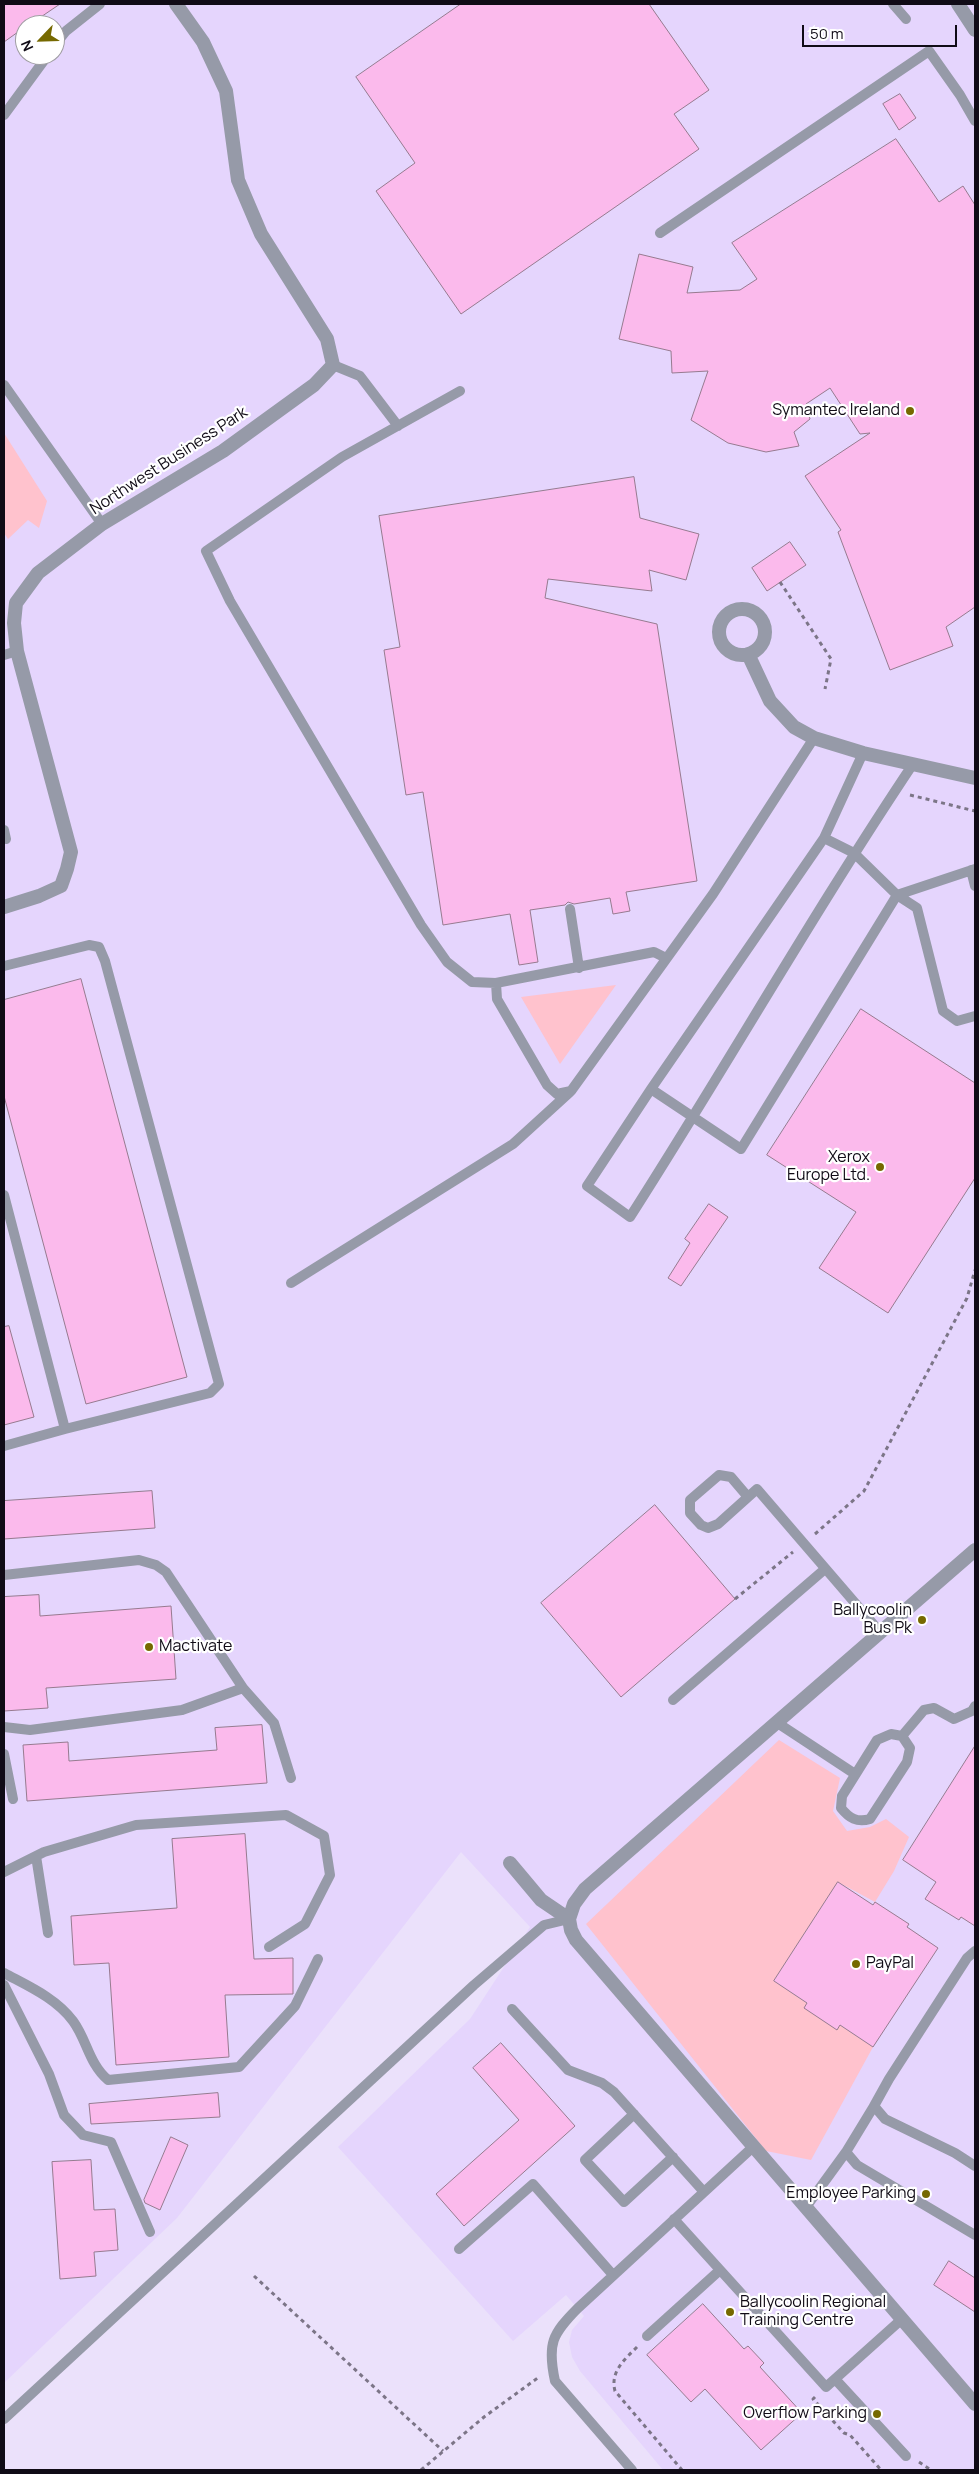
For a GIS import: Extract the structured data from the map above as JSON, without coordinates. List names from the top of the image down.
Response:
{
  "streets": {
    "street": ["Northwest Business Park"]
  },
  "places": [
    "Symantec Ireland",
    "Xerox Europe Ltd.",
    "Ballycoolin Bus Pk",
    "Mactivate",
    "PayPal",
    "Employee Parking",
    "Ballycoolin Regional Training Centre",
    "Overflow Parking"
  ],
  "scale_bar": "50 m",
  "north": "bottom left"
}
